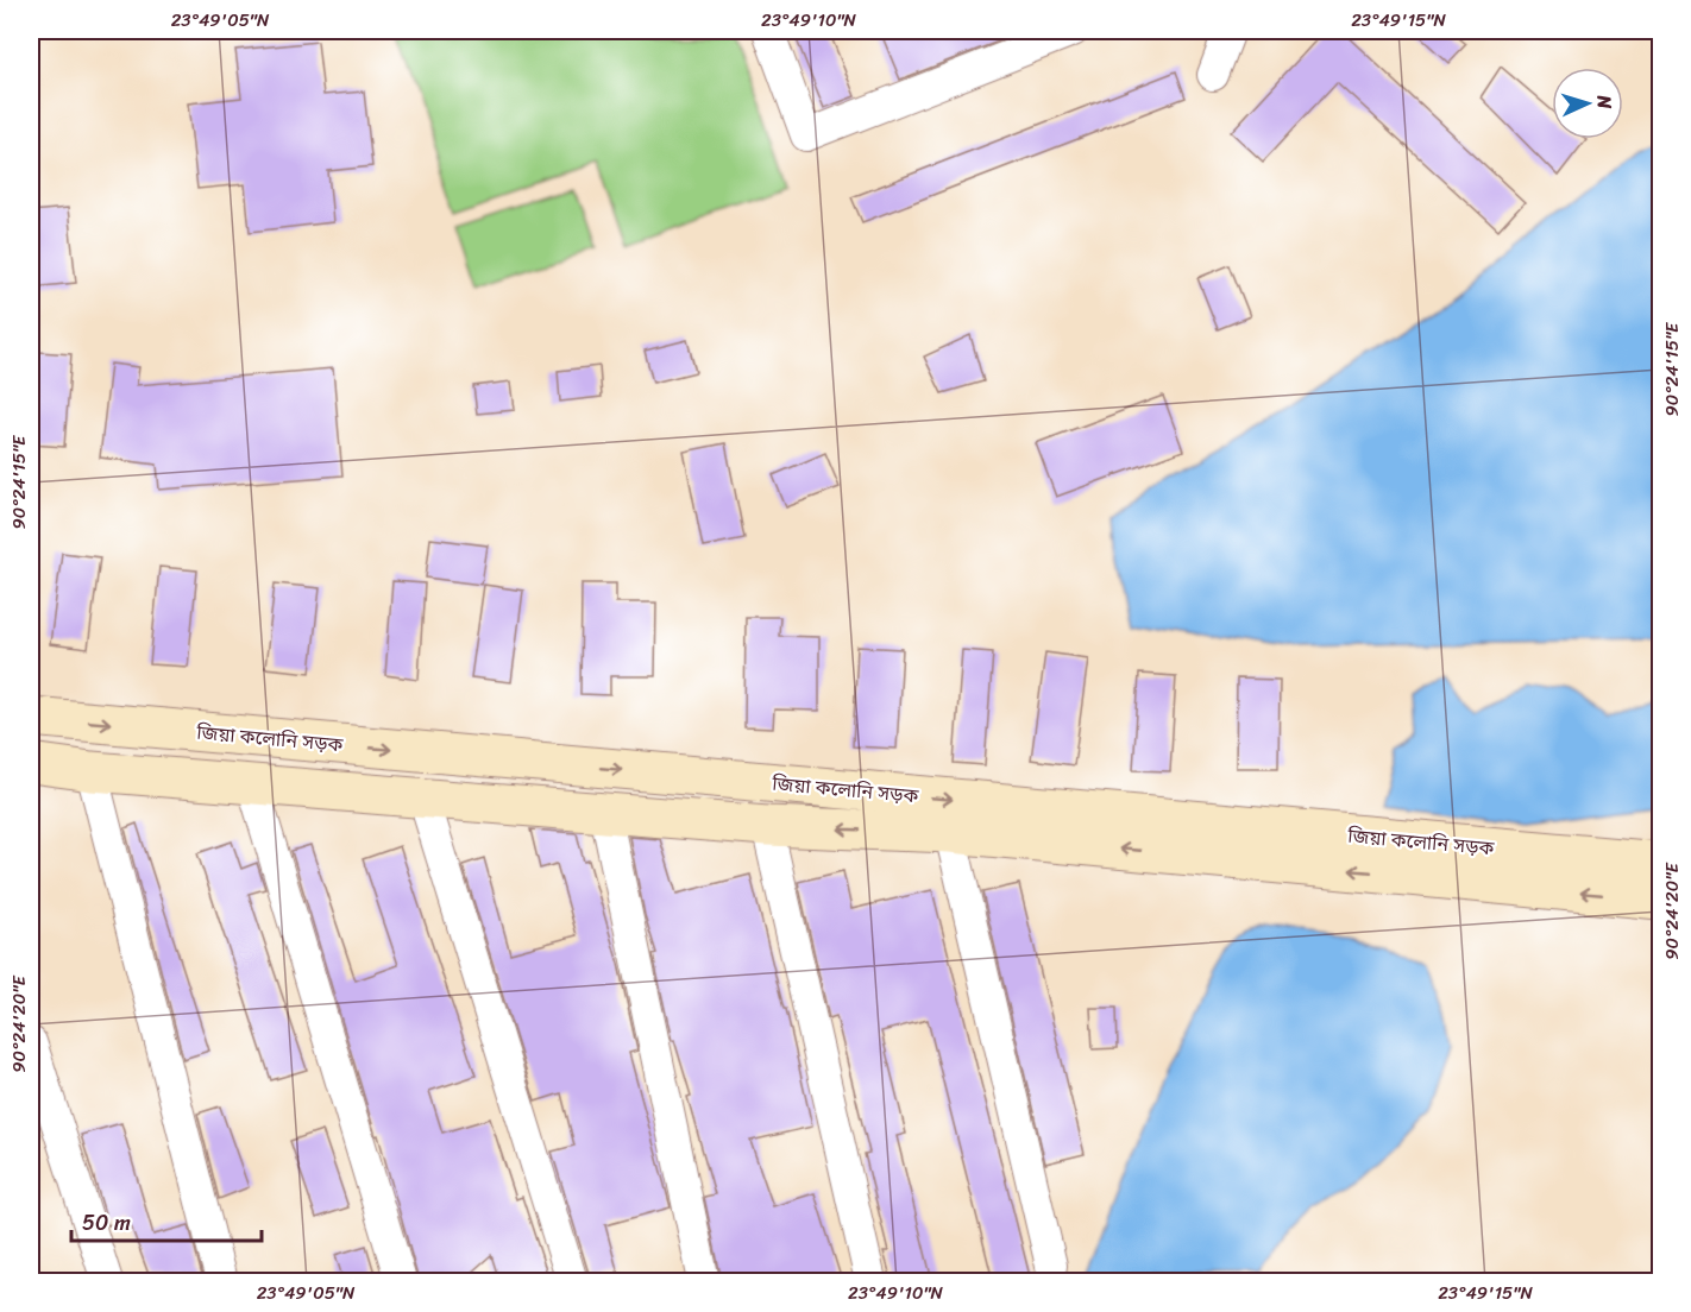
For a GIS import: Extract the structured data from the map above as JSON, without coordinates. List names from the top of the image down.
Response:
{
  "streets": {
    "main road": ["জিয়া কলোনি সড়ক"]
  },
  "scale_bar": "50 m",
  "north": "right",
  "coordinates": [
    "23°49'05\"N",
    "23°49'10\"N",
    "23°49'15\"N",
    "90°24'15\"E",
    "90°24'20\"E"
  ]
}
